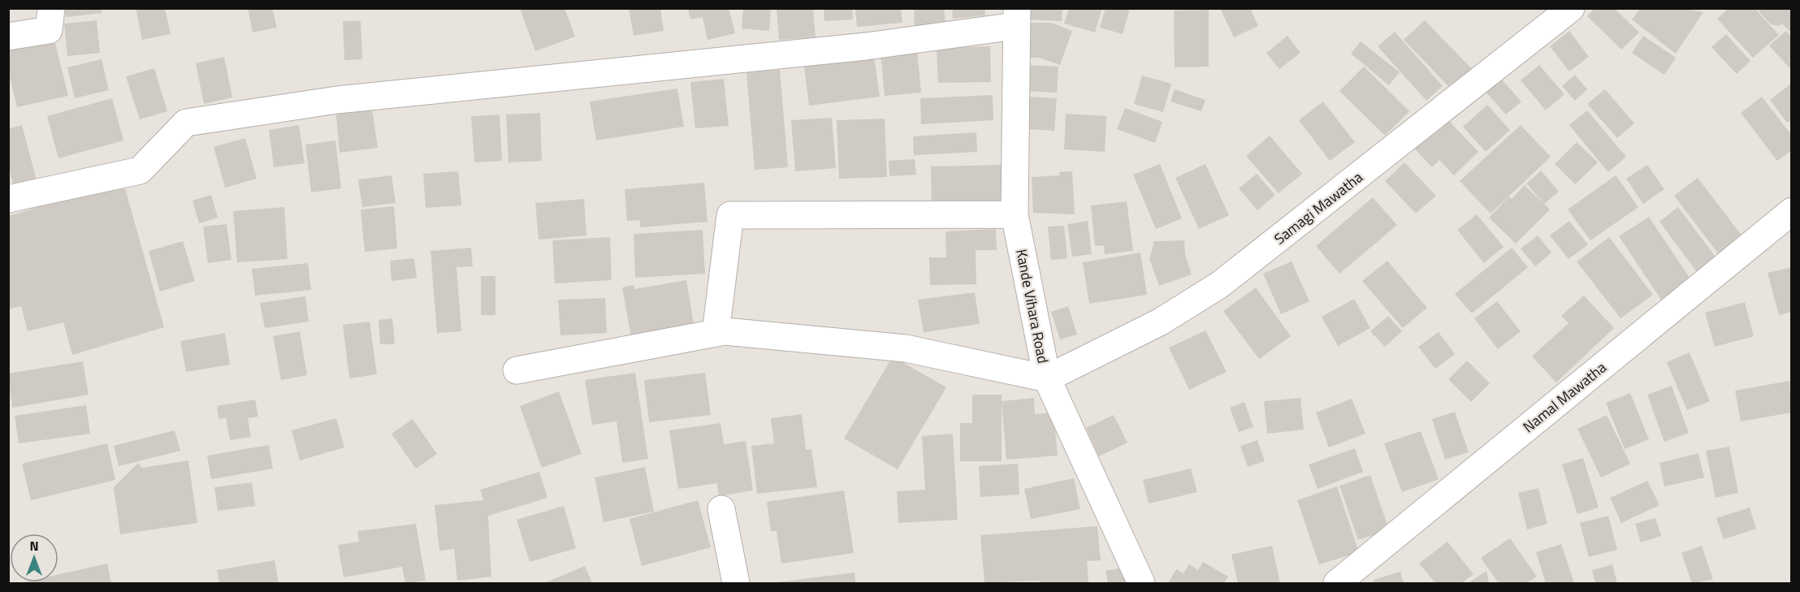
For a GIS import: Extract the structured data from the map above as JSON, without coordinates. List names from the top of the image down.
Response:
{
  "streets": {
    "street": ["Samagi Mawatha", "Kande Vihara Road", "Namal Mawatha"]
  },
  "crossings": [
    ["Samagi Mawatha", "Kande Vihara Road"]
  ],
  "north": "top"
}
